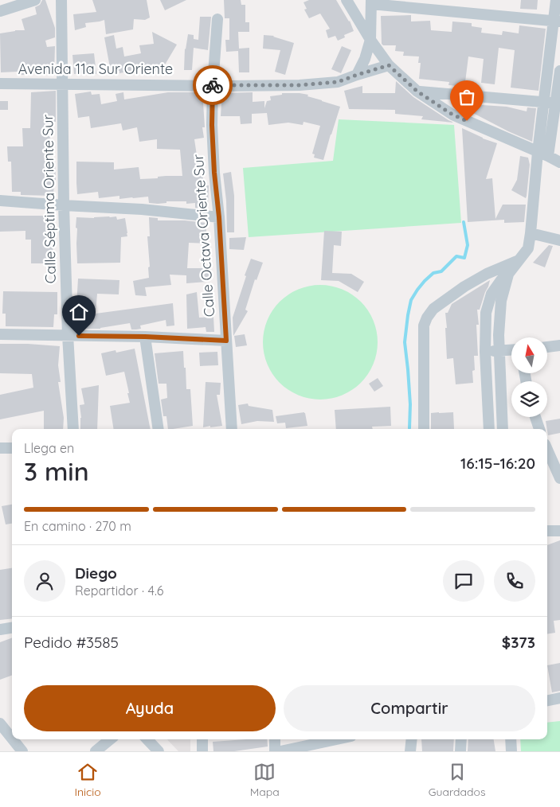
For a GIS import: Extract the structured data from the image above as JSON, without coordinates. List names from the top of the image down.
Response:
{
  "streets": {
    "street": ["Avenida 11a Sur Oriente", "Calle Séptima Oriente Sur", "Calle Octava Oriente Sur"]
  },
  "crossings": [
    ["Avenida 11a Sur Oriente", "Calle Séptima Oriente Sur"],
    ["Avenida 11a Sur Oriente", "Calle Octava Oriente Sur"]
  ],
  "north": "top",
  "page": {
    "heading": ["3 min", "Llega en", "16:15–16:20"],
    "panel": [
      "Diego",
      "Repartidor · 4.6",
      "Pedido #3585",
      "$373"
    ],
    "bar": "En camino · 270 m",
    "buttons": ["Ayuda", "Compartir"],
    "tabs": ["Inicio", "Mapa", "Guardados"]
  }
}
